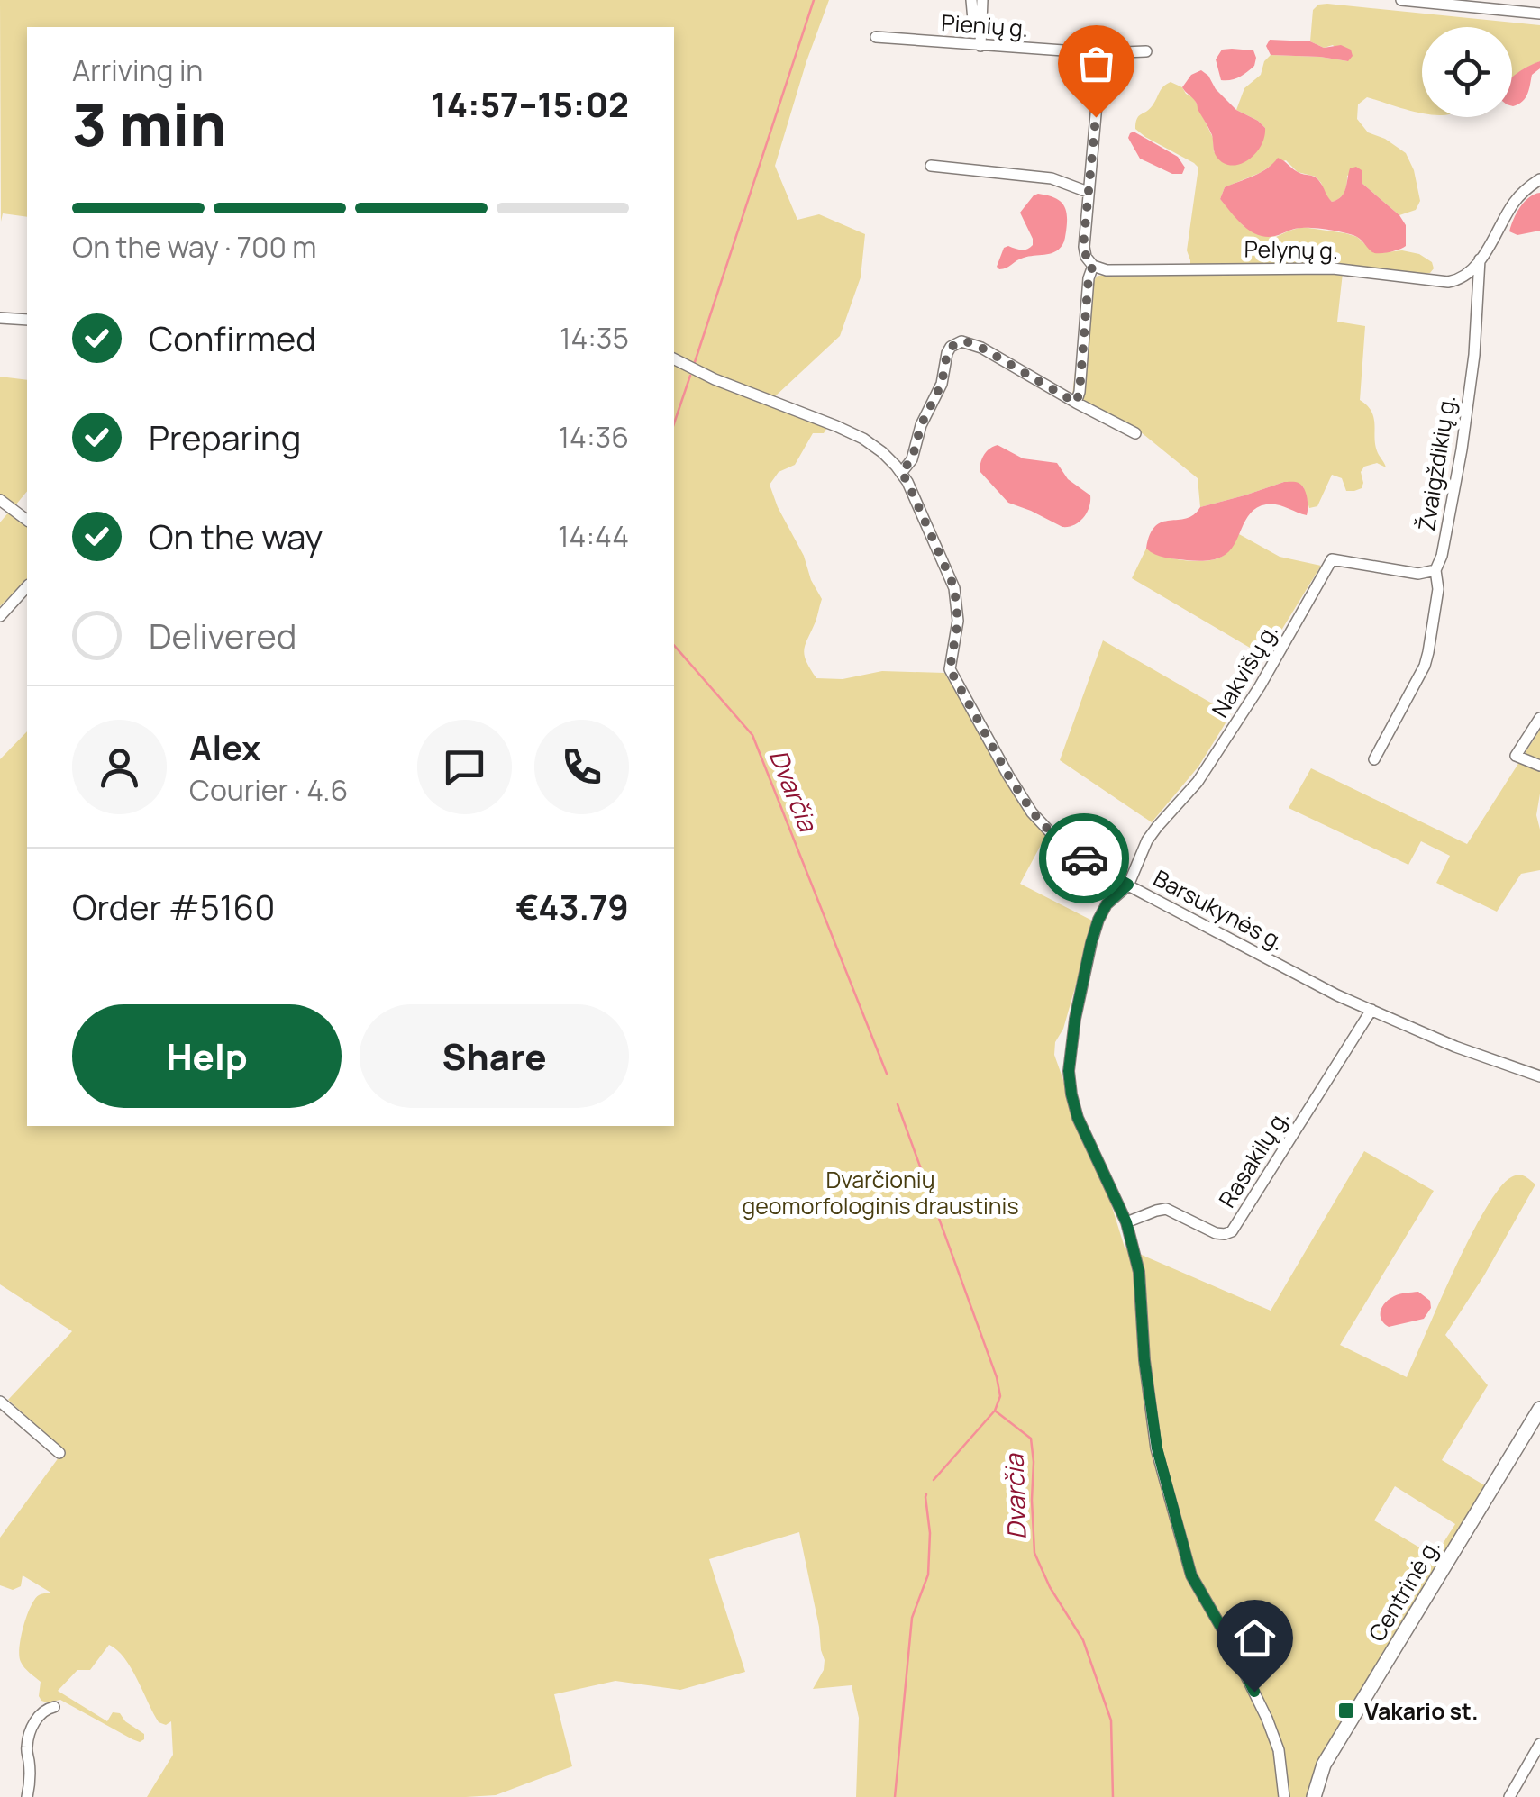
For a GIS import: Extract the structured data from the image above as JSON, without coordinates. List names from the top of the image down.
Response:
{
  "streets": {
    "main road": ["Centrinė g."],
    "street": [
      "Pienių g.",
      "Pelynų g.",
      "Žvaigždikių g.",
      "Nakvišų g.",
      "Barsukynės g.",
      "Rasakilų g."
    ]
  },
  "crossings": [
    ["Pelynų g.", "Žvaigždikių g."],
    ["Žvaigždikių g.", "Nakvišų g."],
    ["Nakvišų g.", "Barsukynės g."],
    ["Barsukynės g.", "Rasakilų g."]
  ],
  "water": ["Dvarčia"],
  "parks": ["Dvarčionių geomorfologinis draustinis"],
  "places": {
    "transit": ["Vakario st."]
  },
  "page": {
    "heading": ["3 min", "Arriving in", "14:57–15:02"],
    "panel": [
      "Alex",
      "Courier · 4.6",
      "Order #5160",
      "€43.79"
    ],
    "bar": "On the way · 700 m",
    "list": [
      ["Confirmed", "14:35"],
      ["Preparing", "14:36"],
      ["On the way", "14:44"],
      "Delivered"
    ],
    "buttons": ["Help", "Share"]
  }
}
